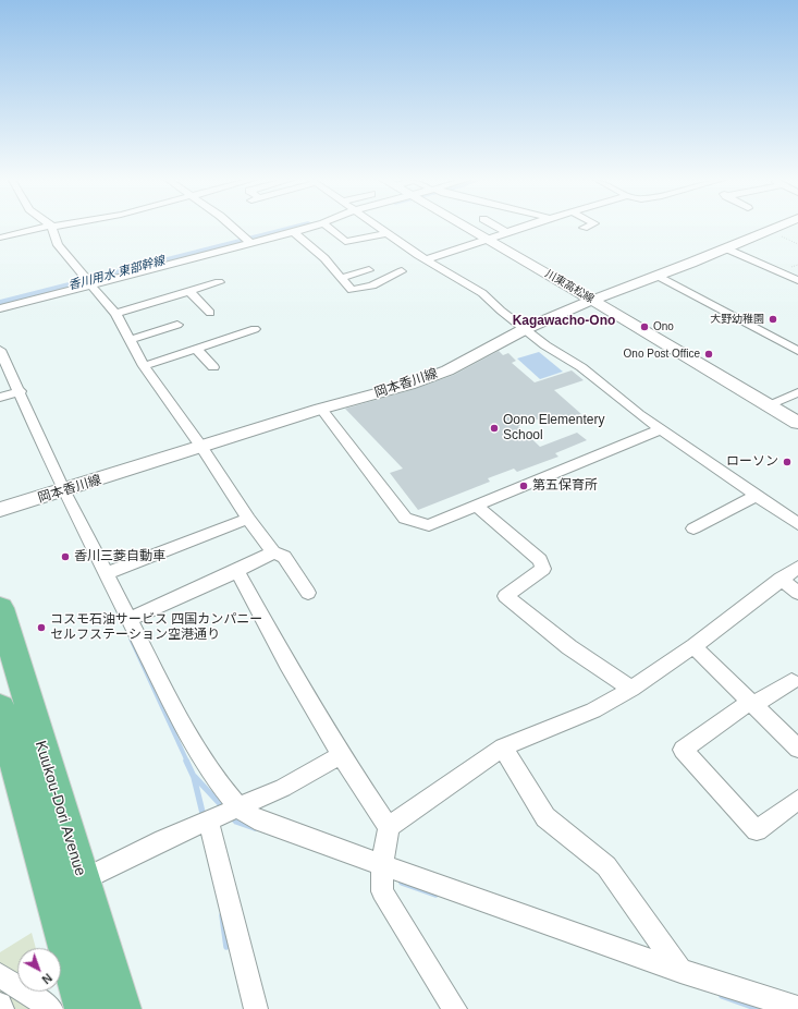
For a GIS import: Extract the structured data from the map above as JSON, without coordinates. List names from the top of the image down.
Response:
{
  "streets": {
    "highway": ["Kuukou-Dori Avenue"],
    "main road": ["川東高松線", "岡本香川線"]
  },
  "crossings": [
    ["川東高松線", "岡本香川線"]
  ],
  "districts": ["Kagawacho-Ono"],
  "water": ["香川用水 東部幹線"],
  "places": [
    "大野幼稚園",
    "Ono",
    "Ono Post Office",
    "Oono Elementery School",
    "ローソン",
    "第五保育所",
    "香川三菱自動車",
    "コスモ石油サービス 四国カンパニー セルフステーション空港通り"
  ],
  "north": "bottom right"
}
